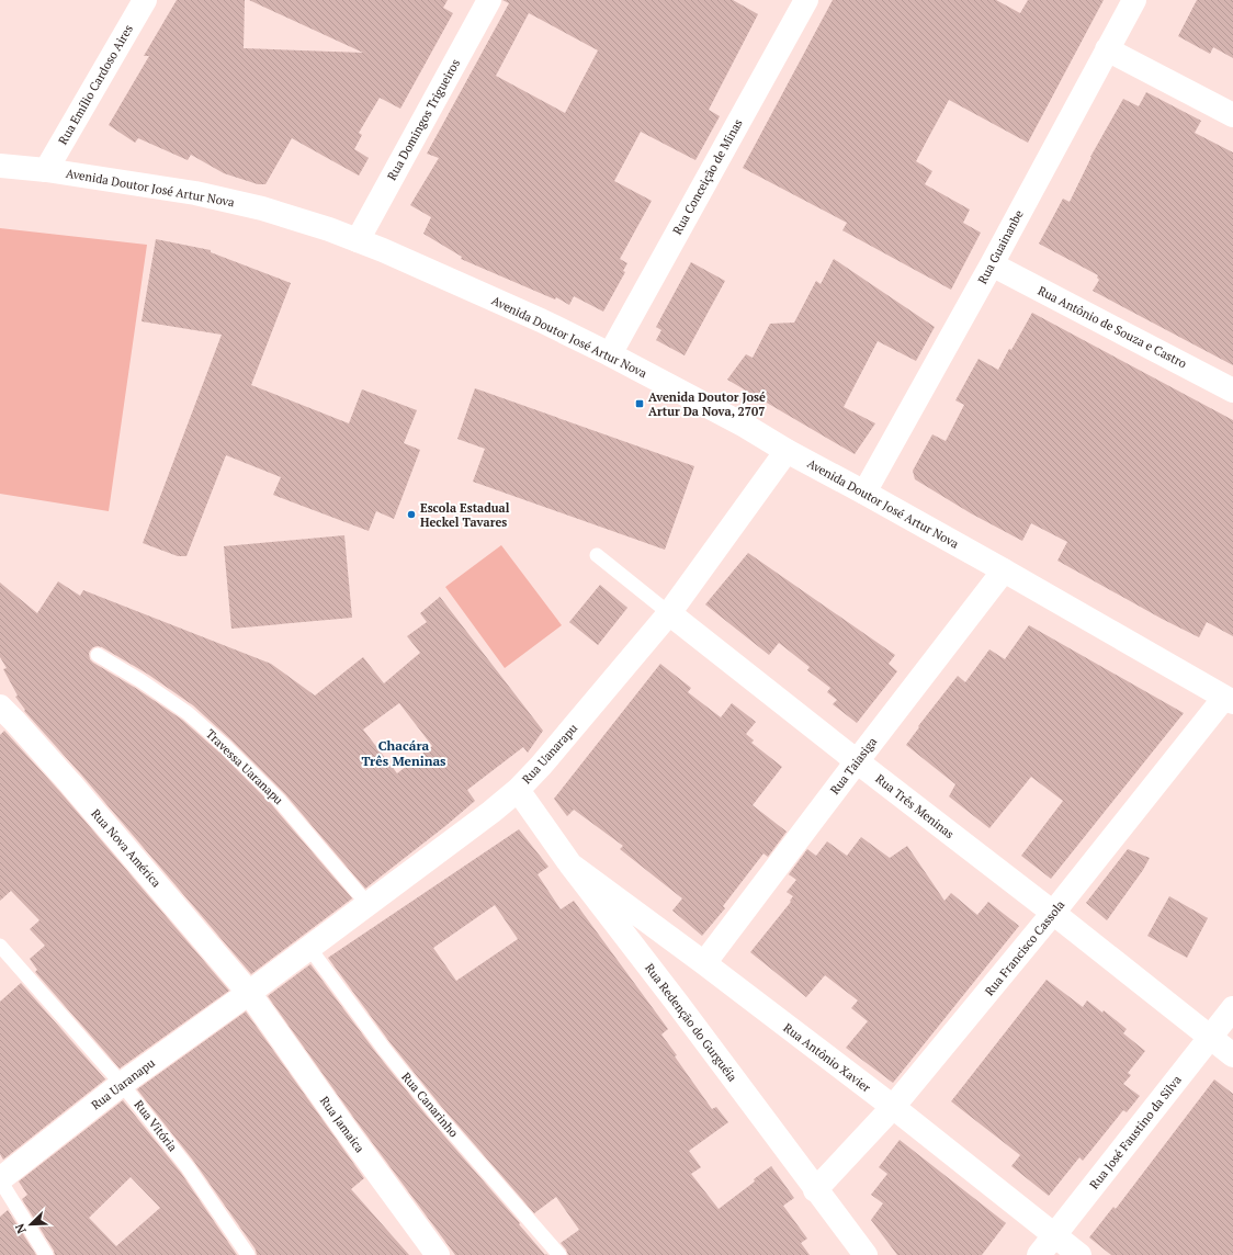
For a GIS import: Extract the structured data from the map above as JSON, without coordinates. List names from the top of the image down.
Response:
{
  "streets": {
    "street": [
      "Rua Emílio Cardoso Aires",
      "Rua Domingos Trigueiros",
      "Rua Conceição de Minas",
      "Avenida Doutor José Artur Nova",
      "Rua Guainanbe",
      "Rua Antônio de Souza e Castro",
      "Rua Uanarapu",
      "Rua Taiasiga",
      "Rua Três Meninas",
      "Rua Nova América",
      "Rua Francisco Cassola",
      "Rua Redenção do Gurguéia",
      "Rua Antônio Xavier",
      "Rua Uaranapu",
      "Rua Jamaica",
      "Rua José Faustino da Silva"
    ],
    "lane": ["Travessa Uaranapu", "Rua Canarinho", "Rua Vitória"]
  },
  "crossings": [
    ["Rua Emílio Cardoso Aires", "Avenida Doutor José Artur Nova"],
    ["Rua Domingos Trigueiros", "Avenida Doutor José Artur Nova"],
    ["Rua Conceição de Minas", "Avenida Doutor José Artur Nova"],
    ["Avenida Doutor José Artur Nova", "Rua Guainanbe"],
    ["Avenida Doutor José Artur Nova", "Rua Uanarapu"],
    ["Avenida Doutor José Artur Nova", "Rua Taiasiga"],
    ["Avenida Doutor José Artur Nova", "Rua Francisco Cassola"],
    ["Rua Guainanbe", "Rua Antônio de Souza e Castro"],
    ["Rua Uanarapu", "Travessa Uaranapu"],
    ["Rua Uanarapu", "Rua Três Meninas"],
    ["Rua Uanarapu", "Rua Nova América"],
    ["Rua Uanarapu", "Rua Redenção do Gurguéia"],
    ["Rua Uanarapu", "Rua Uaranapu"],
    ["Rua Uanarapu", "Rua Canarinho"],
    ["Rua Uanarapu", "Rua Jamaica"],
    ["Rua Taiasiga", "Rua Três Meninas"],
    ["Rua Taiasiga", "Rua Antônio Xavier"],
    ["Rua Três Meninas", "Rua Francisco Cassola"],
    ["Rua Três Meninas", "Rua José Faustino da Silva"],
    ["Rua Nova América", "Rua Uaranapu"],
    ["Rua Nova América", "Rua Jamaica"],
    ["Rua Francisco Cassola", "Rua Redenção do Gurguéia"],
    ["Rua Francisco Cassola", "Rua Antônio Xavier"],
    ["Rua Redenção do Gurguéia", "Rua Antônio Xavier"],
    ["Rua Antônio Xavier", "Rua José Faustino da Silva"],
    ["Rua Uaranapu", "Rua Jamaica"],
    ["Rua Uaranapu", "Rua Vitória"]
  ],
  "districts": ["Chacára Três Meninas"],
  "places": {
    "transit": ["Avenida Doutor José Artur Da Nova, 2707"],
    "other": ["Escola Estadual Heckel Tavares"]
  },
  "north": "bottom left"
}
